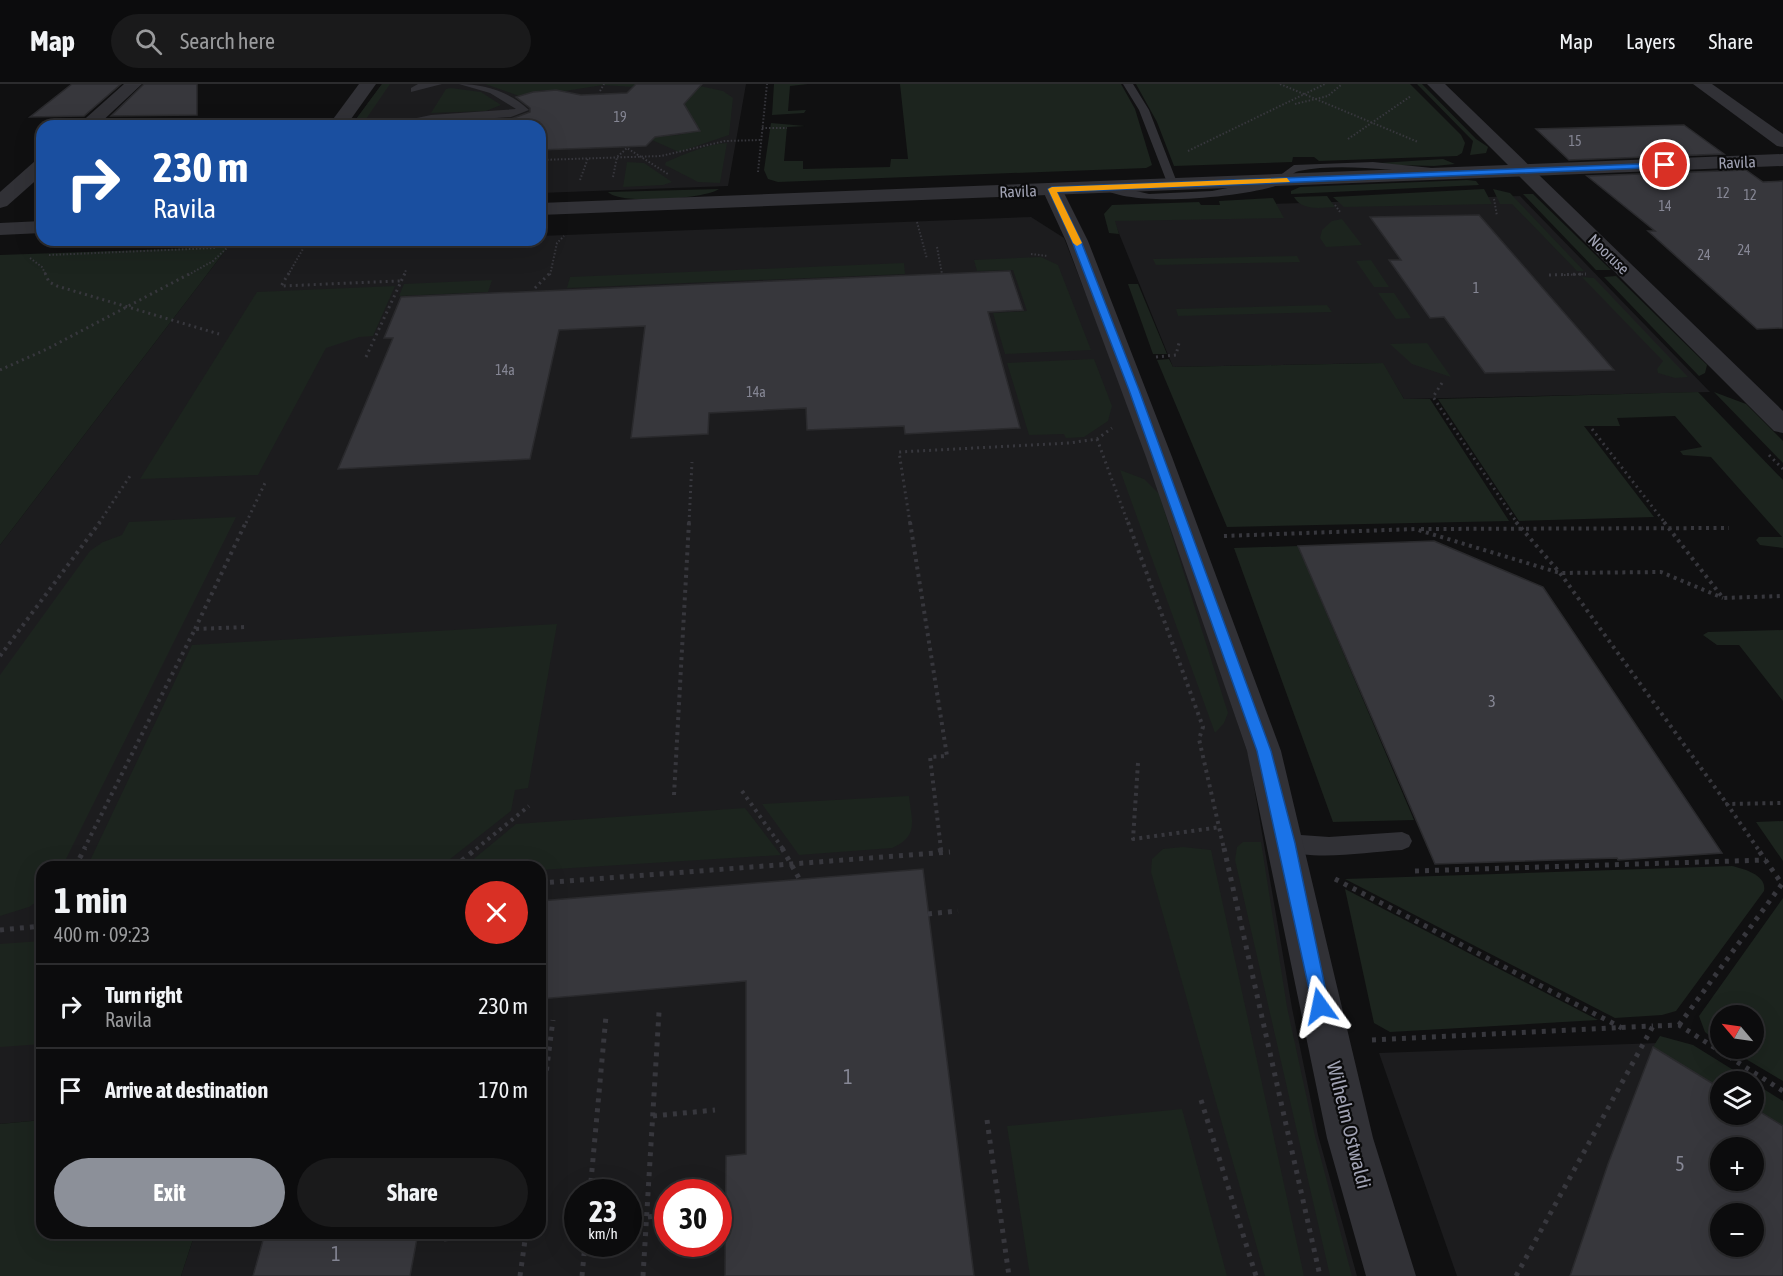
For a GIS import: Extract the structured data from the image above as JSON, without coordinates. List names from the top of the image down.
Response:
{
  "streets": {
    "street": ["Ravila", "Nooruse", "Wilhelm Ostwaldi"]
  },
  "crossings": [
    ["Ravila", "Nooruse"],
    ["Ravila", "Wilhelm Ostwaldi"]
  ],
  "house_numbers": [
    "19",
    "15",
    "12",
    "12",
    "14",
    "24",
    "24",
    "1",
    "14a",
    "14a",
    "3",
    "1",
    "5",
    "1"
  ],
  "north": "top left",
  "page": {
    "header": "Map",
    "search": "Search here",
    "nav": ["Map", "Layers", "Share"],
    "turn": ["230 m", "Ravila"],
    "heading": ["1 min", "400 m · 09:23"],
    "list": [
      {
        "name": "Turn right",
        "note": "Ravila",
        "value": "230 m"
      },
      {
        "name": "Arrive at destination",
        "value": "170 m"
      }
    ],
    "map_buttons": ["+", "−"],
    "buttons": ["Exit", "Share"],
    "speed": "23 km/h",
    "limit": "30"
  }
}
